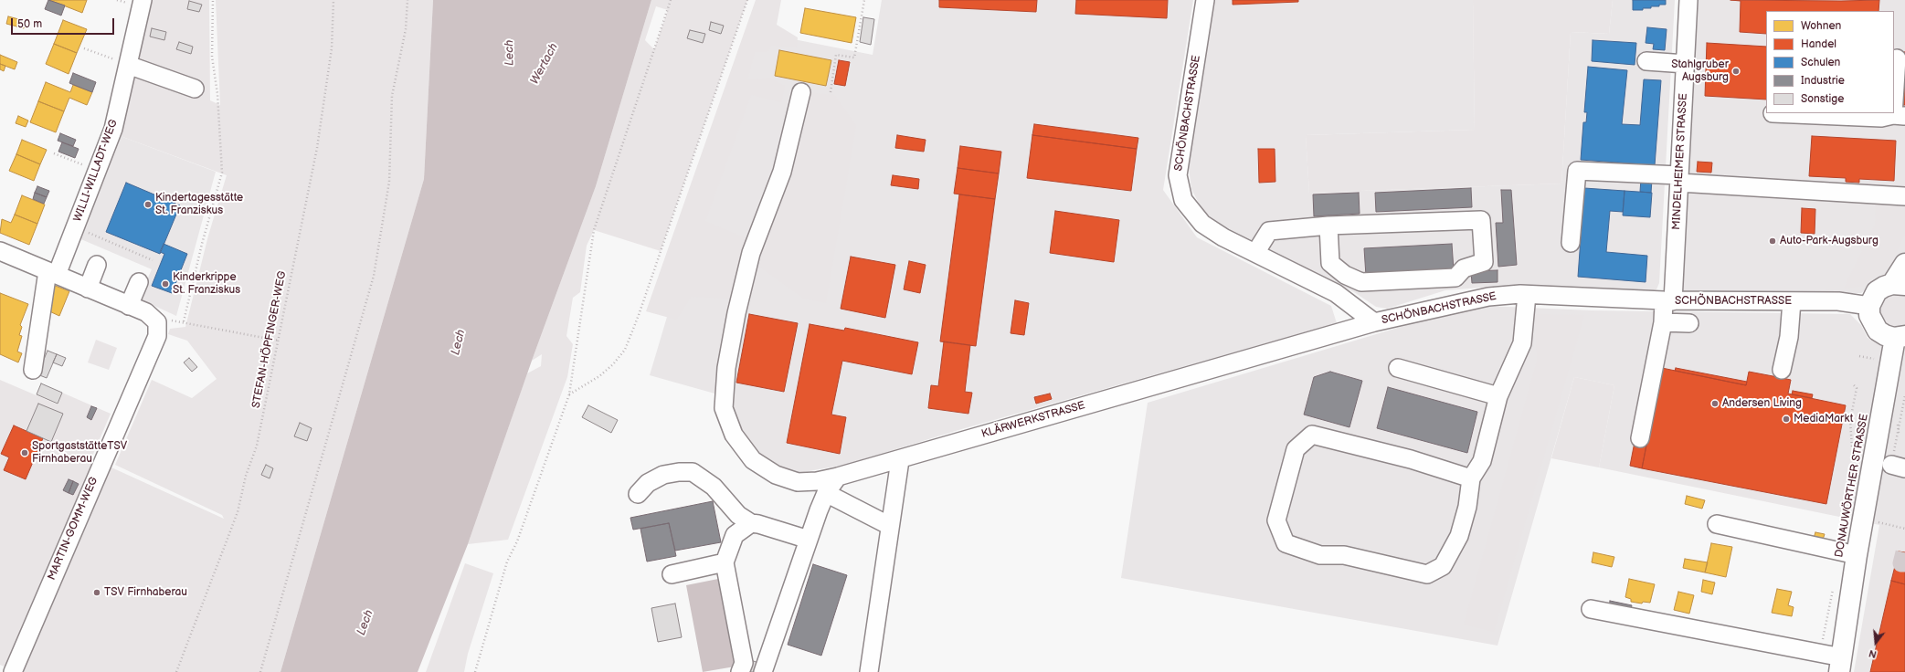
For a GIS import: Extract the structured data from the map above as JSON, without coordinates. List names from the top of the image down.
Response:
{
  "streets": {
    "main road": ["DONAUWÖRTHER STRASSE"],
    "street": [
      "SCHÖNBACHSTRASSE",
      "MINDELHEIMER STRASSE",
      "WILLI-WILLADT-WEG",
      "KLÄRWERKSTRASSE",
      "MARTIN-GOMM-WEG"
    ],
    "path": ["STEFAN-HÖPFINGER-WEG"]
  },
  "crossings": [
    ["SCHÖNBACHSTRASSE", "MINDELHEIMER STRASSE"],
    ["SCHÖNBACHSTRASSE", "KLÄRWERKSTRASSE"]
  ],
  "water": ["Lech", "Wertach"],
  "places": [
    "Stahlgruber Augsburg",
    "Kindertagesstätte St. Franziskus",
    "Auto-Park-Augsburg",
    "Kinderkrippe St. Franziskus",
    "Andersen Living",
    "MediaMarkt",
    "SportgaststätteTSV Firnhaberau",
    "TSV Firnhaberau"
  ],
  "legend": [
    "Wohnen",
    "Handel",
    "Schulen",
    "Industrie",
    "Sonstige"
  ],
  "scale_bar": "50 m",
  "north": "bottom"
}
